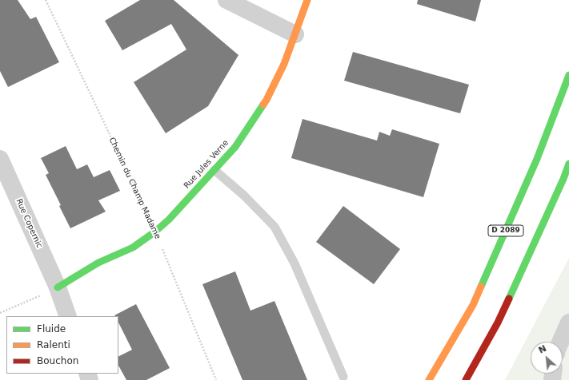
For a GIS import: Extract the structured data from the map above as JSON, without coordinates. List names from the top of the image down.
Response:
{
  "streets": {
    "main road": ["Rue Jules Verne", "D 2089"],
    "street": ["Rue Copernic"],
    "path": ["Chemin du Champ Madame"]
  },
  "crossings": [
    ["Rue Jules Verne", "Chemin du Champ Madame"],
    ["Rue Jules Verne", "Rue Copernic"]
  ],
  "legend": ["Fluide", "Ralenti", "Bouchon"],
  "north": "top left"
}
